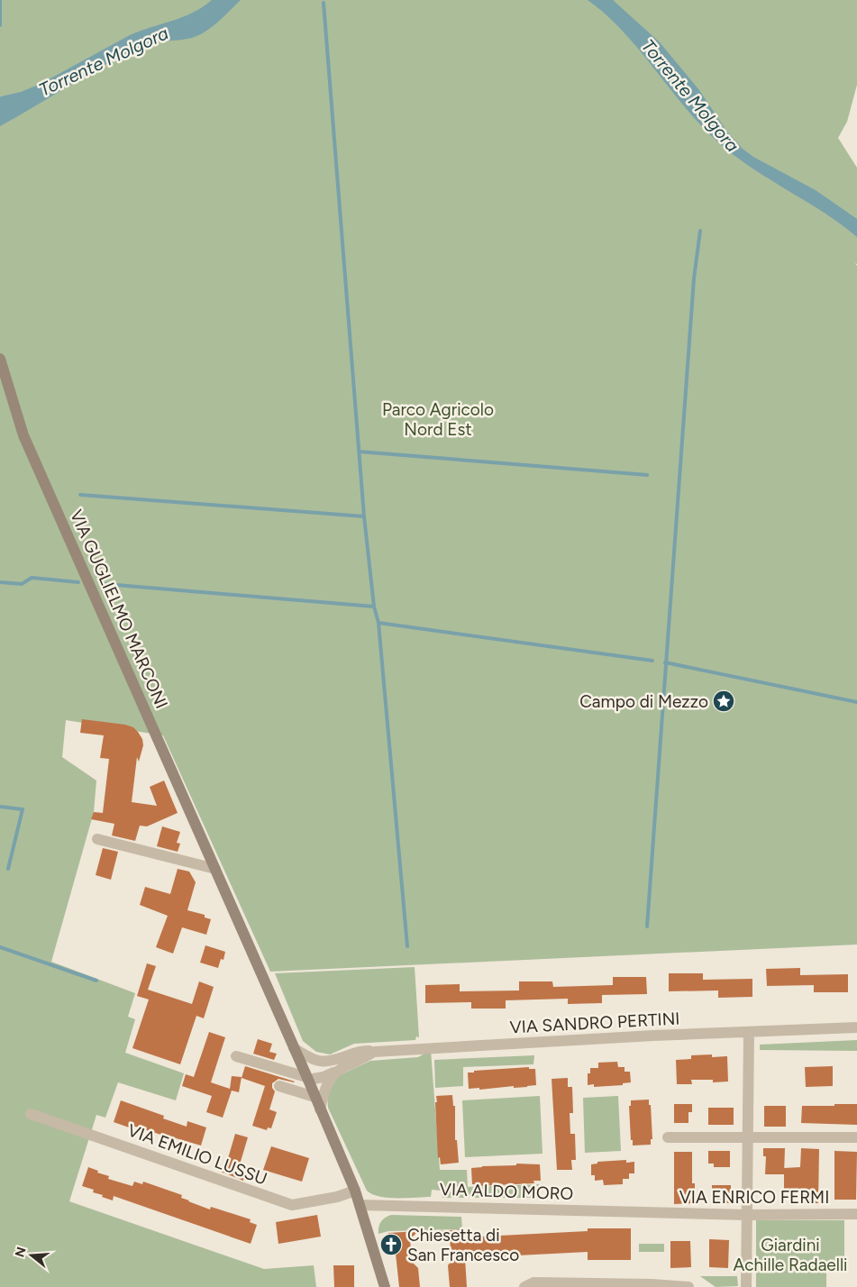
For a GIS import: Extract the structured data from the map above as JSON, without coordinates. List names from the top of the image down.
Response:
{
  "streets": {
    "street": [
      "VIA GUGLIELMO MARCONI",
      "VIA SANDRO PERTINI",
      "VIA EMILIO LUSSU",
      "VIA ALDO MORO",
      "VIA ENRICO FERMI"
    ]
  },
  "crossings": [
    ["VIA GUGLIELMO MARCONI", "VIA SANDRO PERTINI"],
    ["VIA GUGLIELMO MARCONI", "VIA EMILIO LUSSU"],
    ["VIA GUGLIELMO MARCONI", "VIA ALDO MORO"],
    ["VIA ALDO MORO", "VIA ENRICO FERMI"]
  ],
  "water": ["Torrente Molgora"],
  "parks": ["Parco Agricolo Nord Est", "Giardini Achille Radaelli"],
  "places": {
    "place": ["Campo di Mezzo"],
    "church": ["Chiesetta di San Francesco"]
  },
  "north": "left"
}
